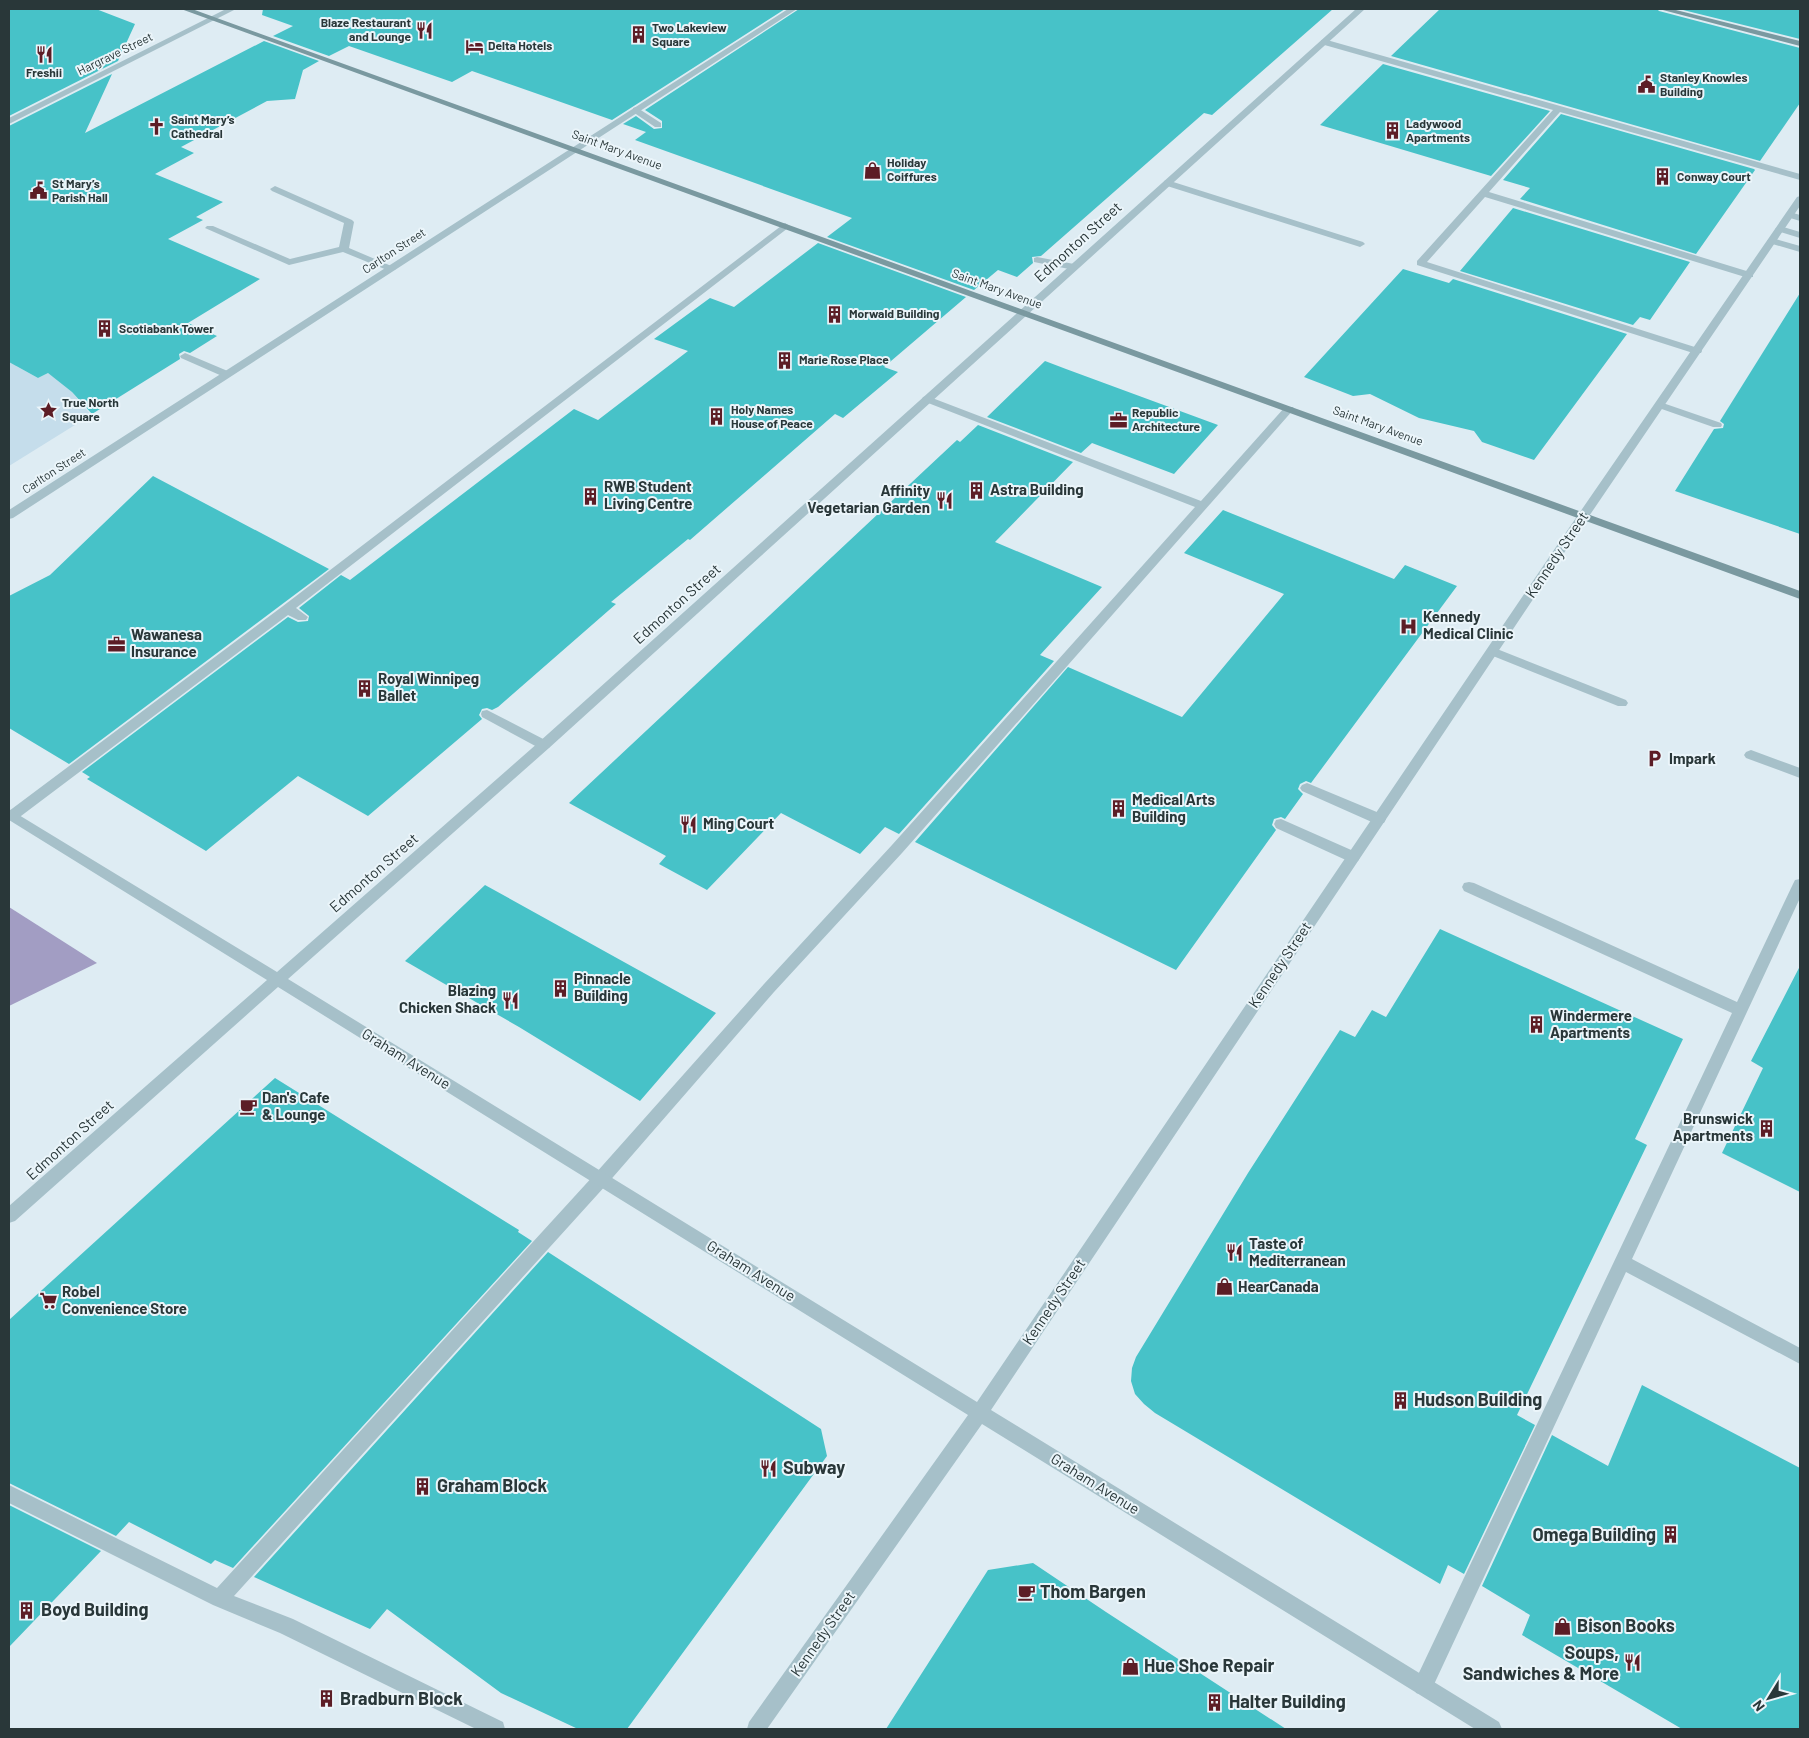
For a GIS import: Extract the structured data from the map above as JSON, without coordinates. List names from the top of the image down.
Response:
{
  "streets": {
    "main road": ["Saint Mary Avenue"],
    "street": [
      "Hargrave Street",
      "Edmonton Street",
      "Carlton Street",
      "Kennedy Street",
      "Graham Avenue"
    ]
  },
  "crossings": [
    ["Hargrave Street", "Saint Mary Avenue"],
    ["Saint Mary Avenue", "Edmonton Street"],
    ["Saint Mary Avenue", "Carlton Street"],
    ["Saint Mary Avenue", "Kennedy Street"],
    ["Edmonton Street", "Graham Avenue"],
    ["Kennedy Street", "Graham Avenue"]
  ],
  "places": {
    "restaurant": [
      "Blaze Restaurant and Lounge",
      "Freshii",
      "Affinity Vegetarian Garden",
      "Ming Court",
      "Blazing Chicken Shack",
      "Taste of Mediterranean",
      "Subway",
      "Soups, Sandwiches & More"
    ],
    "building": [
      "Two Lakeview Square",
      "Ladywood Apartments",
      "Conway Court",
      "Morwald Building",
      "Scotiabank Tower",
      "Marie Rose Place",
      "Holy Names House of Peace",
      "Astra Building",
      "RWB Student Living Centre",
      "Royal Winnipeg Ballet",
      "Medical Arts Building",
      "Pinnacle Building",
      "Windermere Apartments",
      "Brunswick Apartments",
      "Hudson Building",
      "Graham Block",
      "Omega Building",
      "Boyd Building",
      "Bradburn Block",
      "Halter Building"
    ],
    "hotel": ["Delta Hotels"],
    "public building": ["Stanley Knowles Building", "St Mary’s Parish Hall"],
    "church": ["Saint Mary’s Cathedral"],
    "shop": [
      "Holiday Coiffures",
      "HearCanada",
      "Bison Books",
      "Hue Shoe Repair"
    ],
    "place": ["True North Square"],
    "office": ["Republic Architecture", "Wawanesa Insurance"],
    "hospital": ["Kennedy Medical Clinic"],
    "parking": ["Impark"],
    "cafe": ["Dan's Cafe & Lounge", "Thom Bargen"],
    "supermarket": ["Robel Convenience Store"]
  },
  "north": "bottom left"
}
